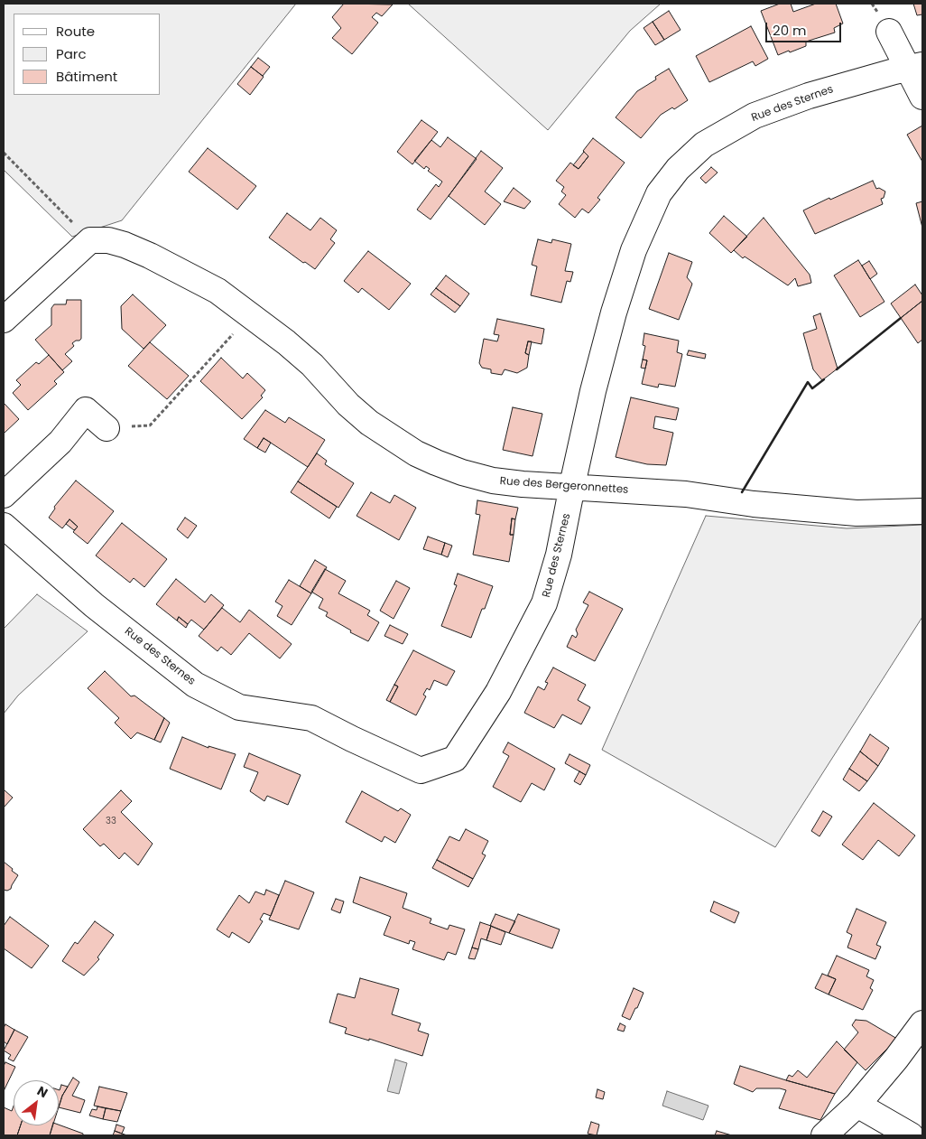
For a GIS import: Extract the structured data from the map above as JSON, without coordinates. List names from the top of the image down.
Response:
{
  "streets": {
    "street": ["Rue des Sternes", "Rue des Bergeronnettes"]
  },
  "crossings": [
    ["Rue des Sternes", "Rue des Bergeronnettes"]
  ],
  "house_numbers": ["33"],
  "legend": ["Route", "Parc", "Bâtiment"],
  "scale_bar": "20 m",
  "north": "top right"
}
